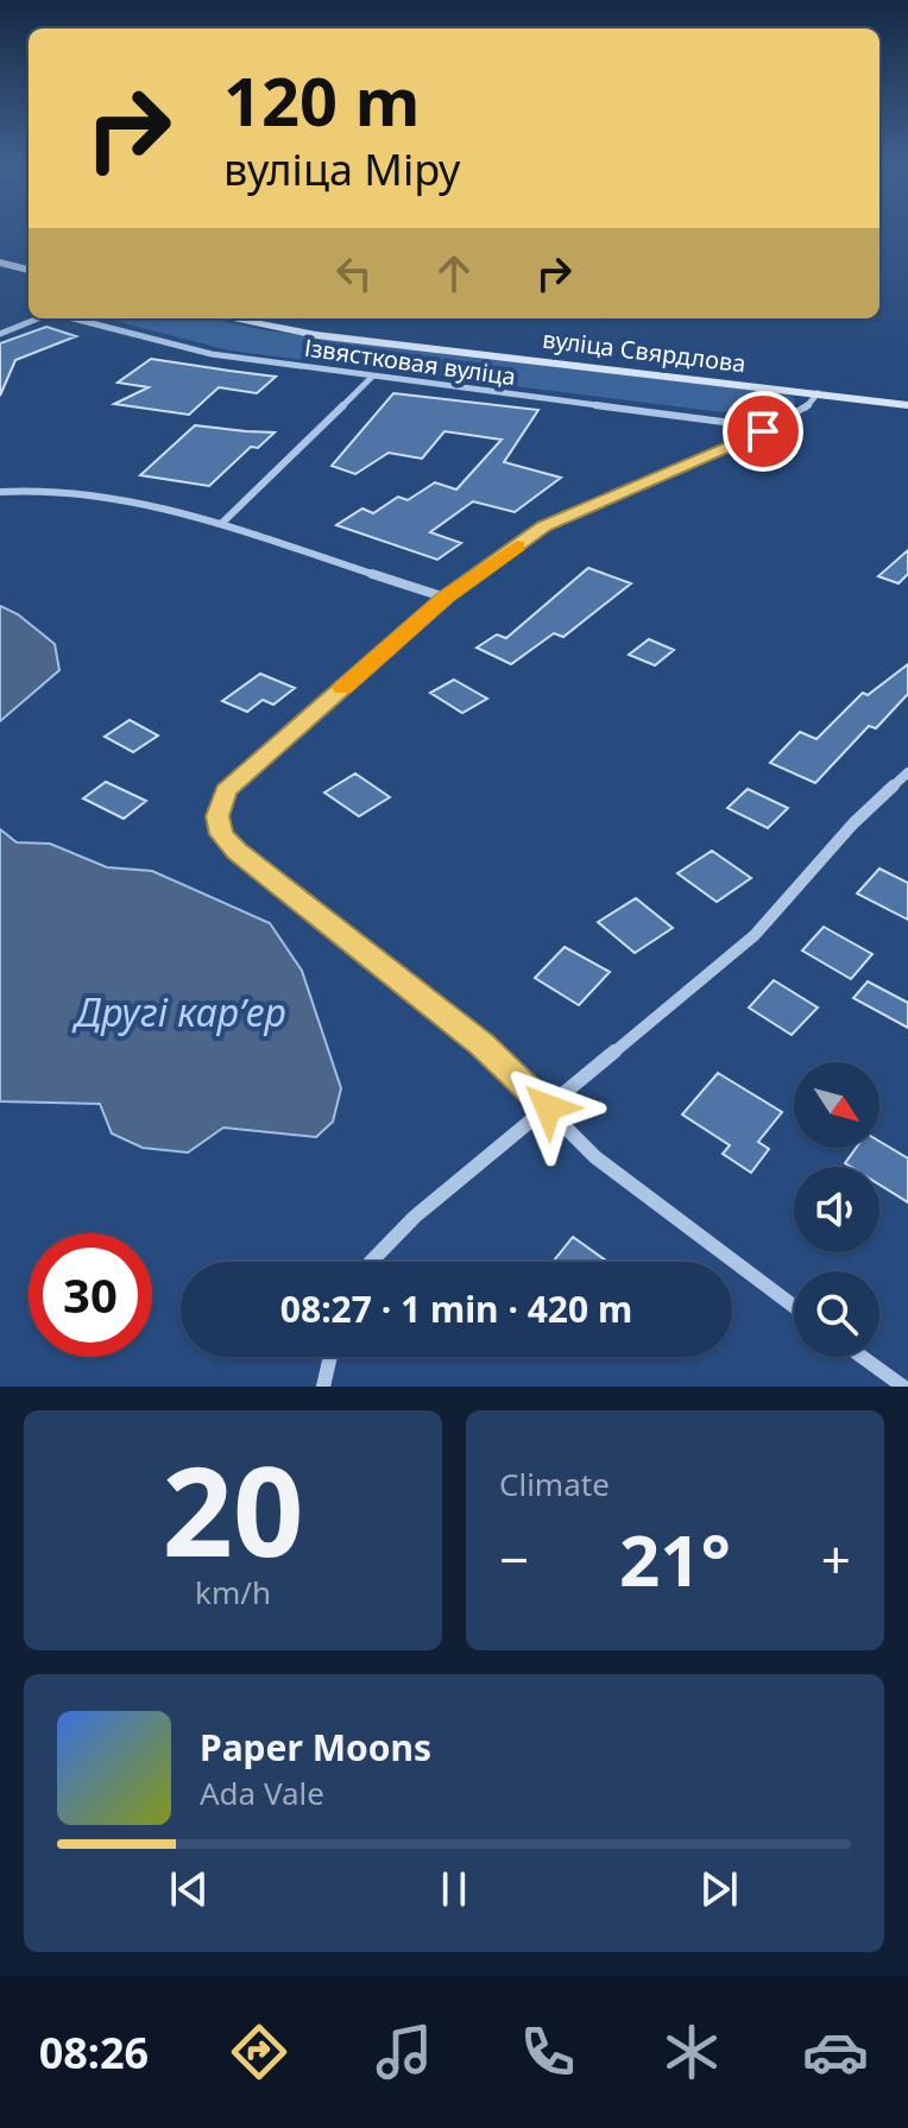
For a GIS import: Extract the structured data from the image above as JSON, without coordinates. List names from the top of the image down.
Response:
{
  "streets": {
    "street": ["вуліца Свярдлова", "Ізвястковая вуліца"]
  },
  "water": ["Другі карʼер"],
  "north": "bottom right",
  "page": {
    "turn": ["120 m", "вуліца Міру"],
    "limit": "30",
    "trip": "08:27 · 1 min · 420 m",
    "tile": [
      ["20", "km/h"],
      "Climate"
    ],
    "heat": ["−", "21°", "+"],
    "song": ["Paper Moons", "Ada Vale"],
    "tabs": "08:26"
  }
}
